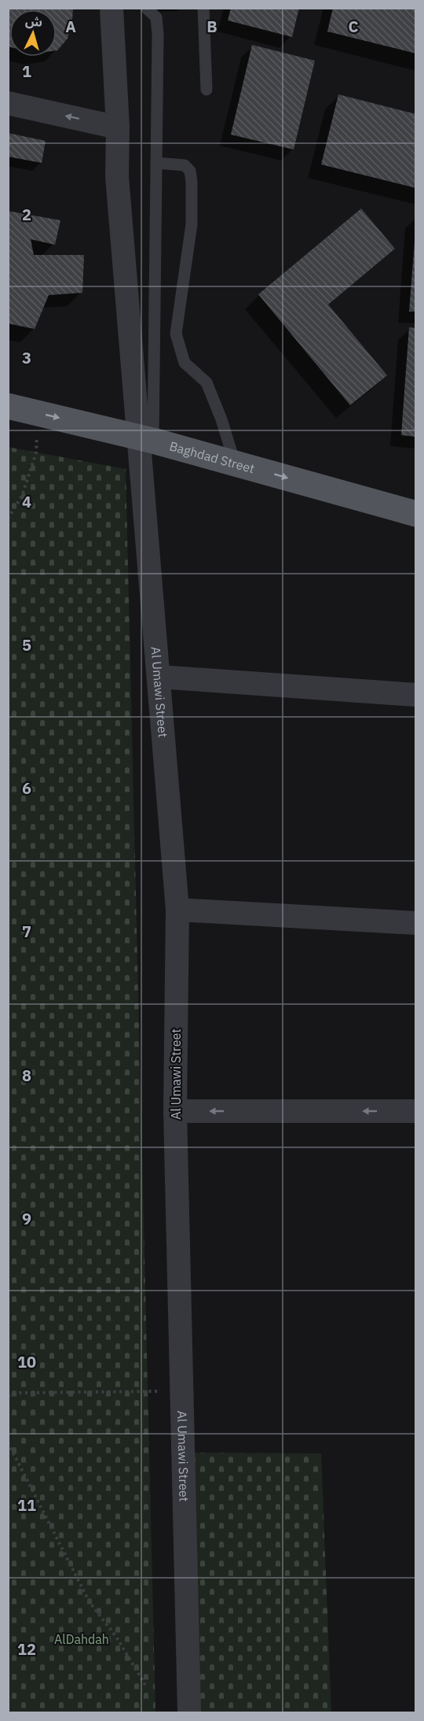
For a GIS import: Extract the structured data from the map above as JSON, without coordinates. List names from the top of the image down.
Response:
{
  "streets": {
    "main road": ["Baghdad Street"],
    "street": ["Al Umawi Street"]
  },
  "crossings": [
    ["Baghdad Street", "Al Umawi Street"]
  ],
  "one_way": ["Baghdad Street"],
  "parks": ["AlDahdah"],
  "north": "top",
  "grid": {
    "columns": ["A", "B", "C"],
    "rows": [
      "1",
      "2",
      "3",
      "4",
      "5",
      "6",
      "7",
      "8",
      "9",
      "10",
      "11",
      "12"
    ]
  }
}
